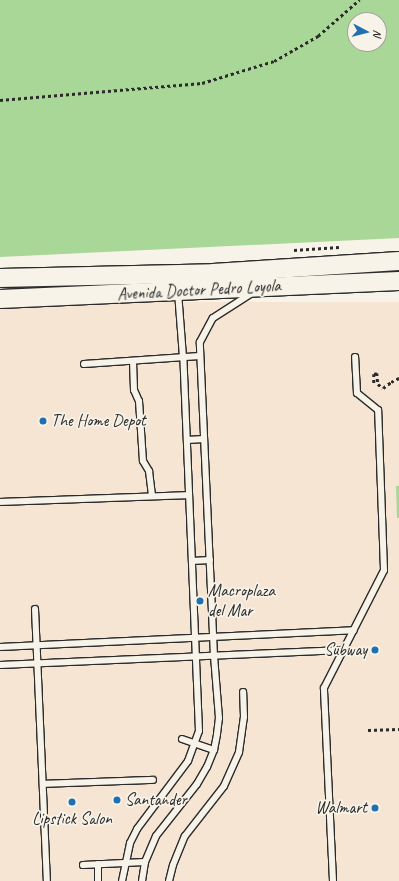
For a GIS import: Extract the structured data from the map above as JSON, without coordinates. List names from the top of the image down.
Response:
{
  "streets": {
    "main road": ["Avenida Doctor Pedro Loyola"]
  },
  "places": [
    "The Home Depot",
    "Macroplaza del Mar",
    "Subway",
    "Santander",
    "Lipstick Salon",
    "Walmart"
  ],
  "north": "right"
}
